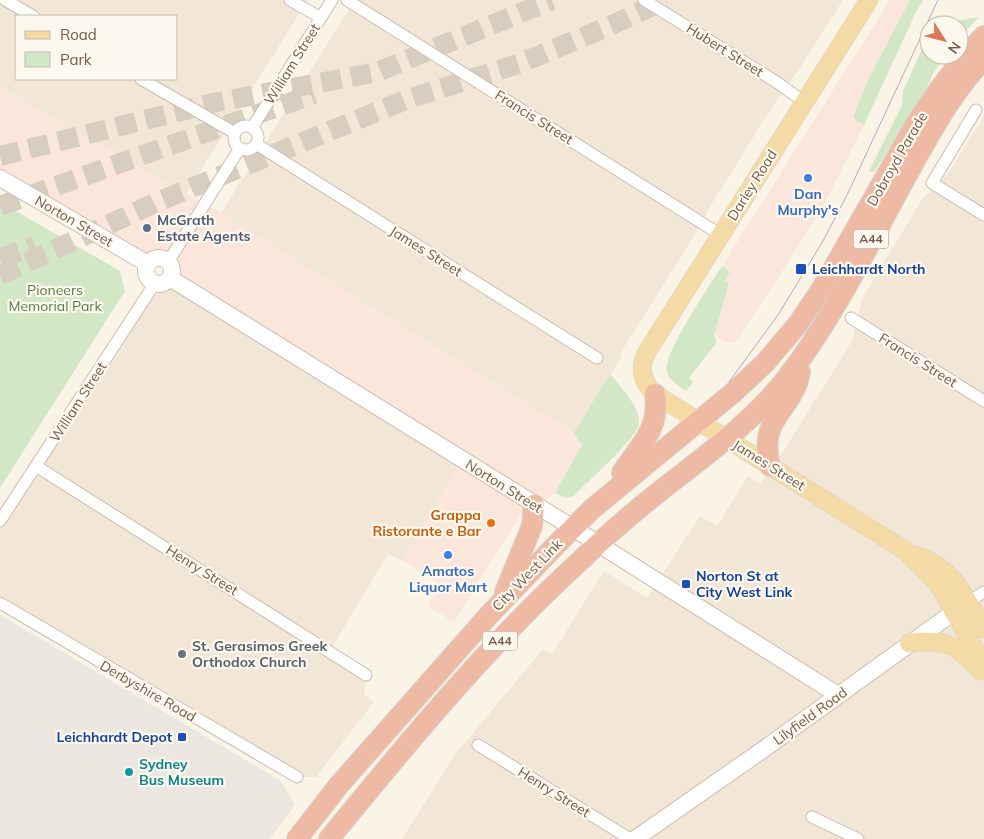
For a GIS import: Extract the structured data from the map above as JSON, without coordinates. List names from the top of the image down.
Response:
{
  "streets": {
    "highway": ["Dobroyd Parade", "A44", "City West Link"],
    "main road": ["Darley Road", "James Street"],
    "street": [
      "Hubert Street",
      "William Street",
      "Francis Street",
      "Norton Street",
      "Henry Street",
      "Derbyshire Road",
      "Lilyfield Road"
    ]
  },
  "crossings": [
    ["Hubert Street", "Darley Road"],
    ["William Street", "Norton Street"],
    ["William Street", "James Street"],
    ["William Street", "Henry Street"],
    ["Francis Street", "Darley Road"],
    ["Dobroyd Parade", "James Street"],
    ["Dobroyd Parade", "City West Link"],
    ["Darley Road", "James Street"],
    ["Norton Street", "City West Link"],
    ["Norton Street", "Lilyfield Road"],
    ["James Street", "City West Link"],
    ["James Street", "Lilyfield Road"]
  ],
  "parks": ["Pioneers Memorial Park"],
  "places": {
    "other": [
      "Dan Murphy's",
      "McGrath Estate Agents",
      "Grappa Ristorante e Bar",
      "Amatos Liquor Mart",
      "St. Gerasimos Greek Orthodox Church",
      "Sydney Bus Museum"
    ],
    "transit": ["Leichhardt North", "Norton St at City West Link", "Leichhardt Depot"]
  },
  "legend": ["Road", "Park"],
  "north": "bottom right"
}
